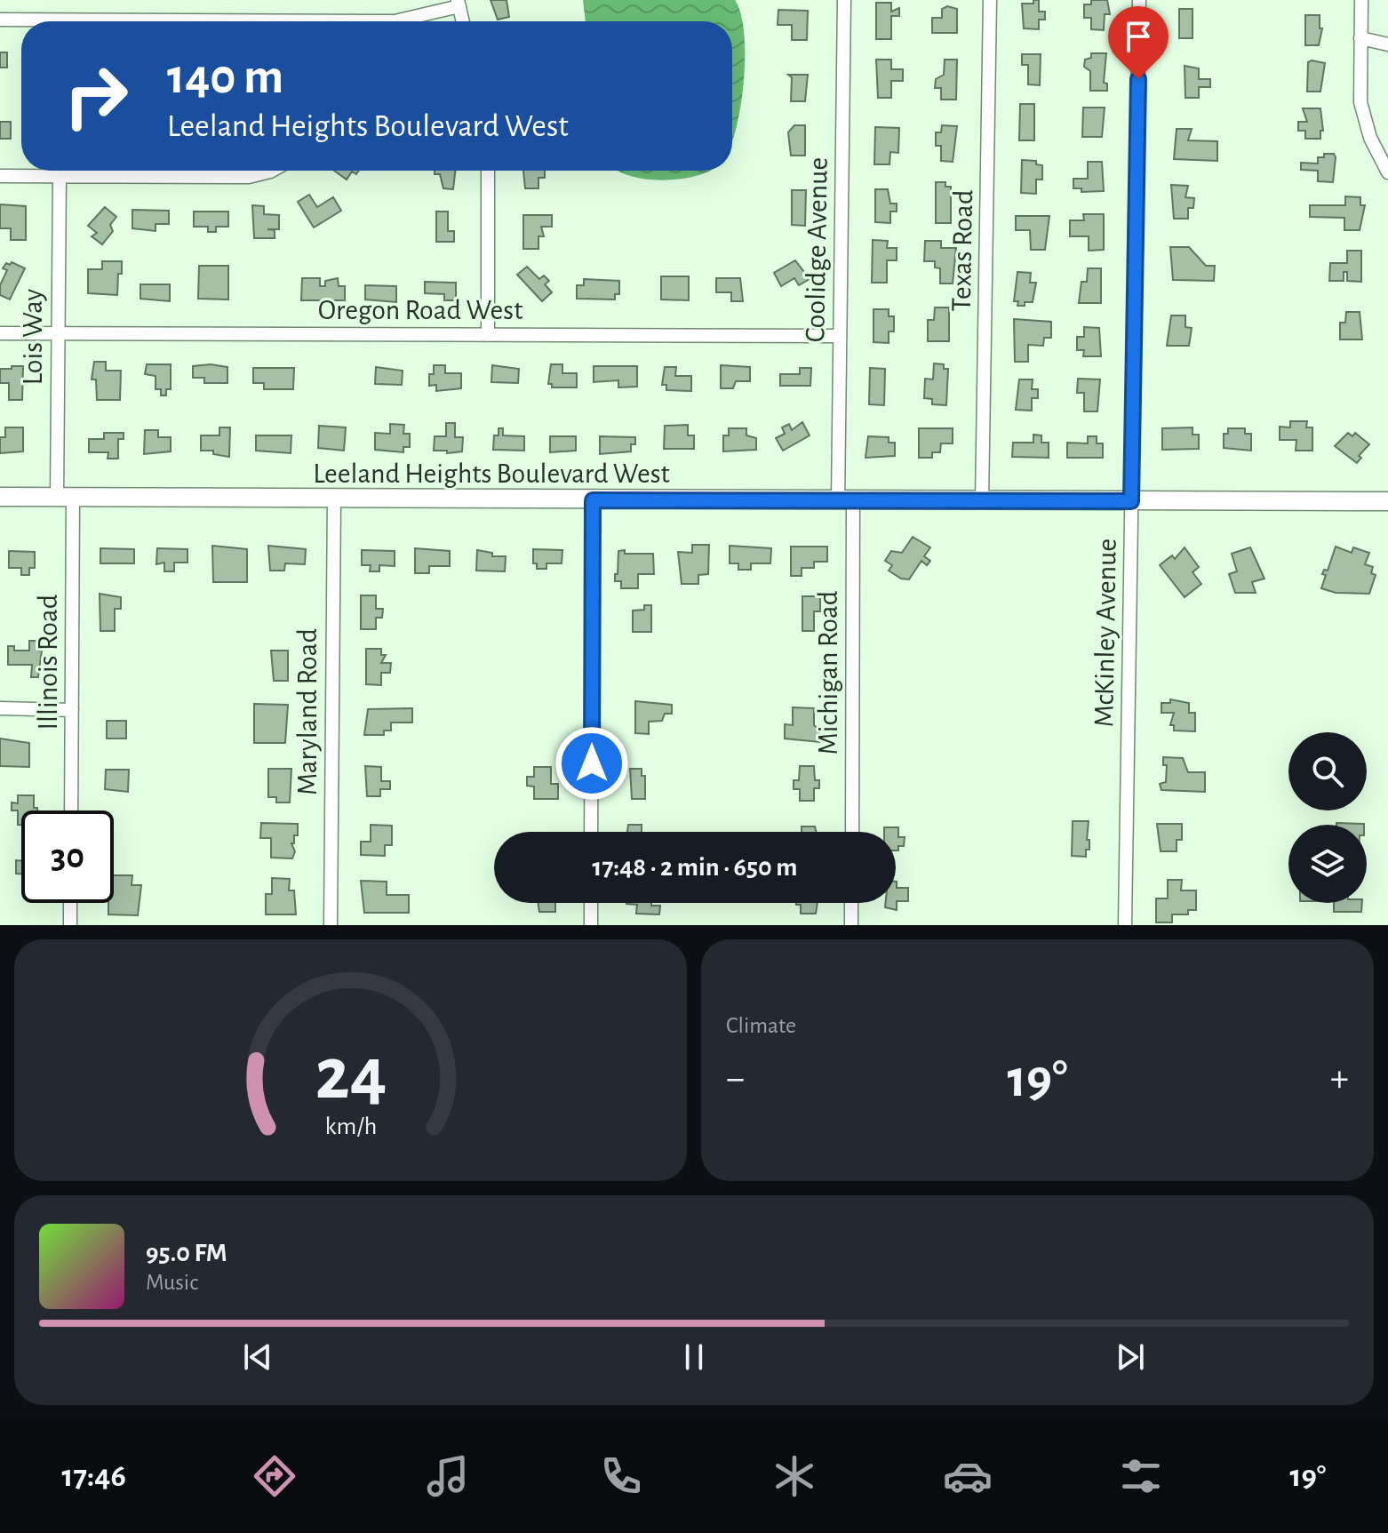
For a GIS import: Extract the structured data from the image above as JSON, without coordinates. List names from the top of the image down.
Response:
{
  "streets": {
    "main road": ["Leeland Heights Boulevard West"],
    "street": [
      "Coolidge Avenue",
      "Texas Road",
      "Oregon Road West",
      "Lois Way",
      "McKinley Avenue",
      "Illinois Road",
      "Michigan Road",
      "Maryland Road"
    ]
  },
  "crossings": [
    ["Coolidge Avenue", "Oregon Road West"],
    ["Coolidge Avenue", "Leeland Heights Boulevard West"],
    ["Coolidge Avenue", "Michigan Road"],
    ["Texas Road", "Leeland Heights Boulevard West"],
    ["Oregon Road West", "Lois Way"],
    ["Lois Way", "Leeland Heights Boulevard West"],
    ["Lois Way", "Illinois Road"],
    ["Leeland Heights Boulevard West", "McKinley Avenue"],
    ["Leeland Heights Boulevard West", "Illinois Road"],
    ["Leeland Heights Boulevard West", "Michigan Road"],
    ["Leeland Heights Boulevard West", "Maryland Road"]
  ],
  "page": {
    "turn": ["140 m", "Leeland Heights Boulevard West"],
    "limit": "30",
    "trip": "17:48 · 2 min · 650 m",
    "tile": "Climate",
    "heat": ["−", "19°", "+"],
    "song": ["95.0 FM", "Music"],
    "tabs": ["17:46", "19°"],
    "gauge": ["24", "km/h"]
  }
}
